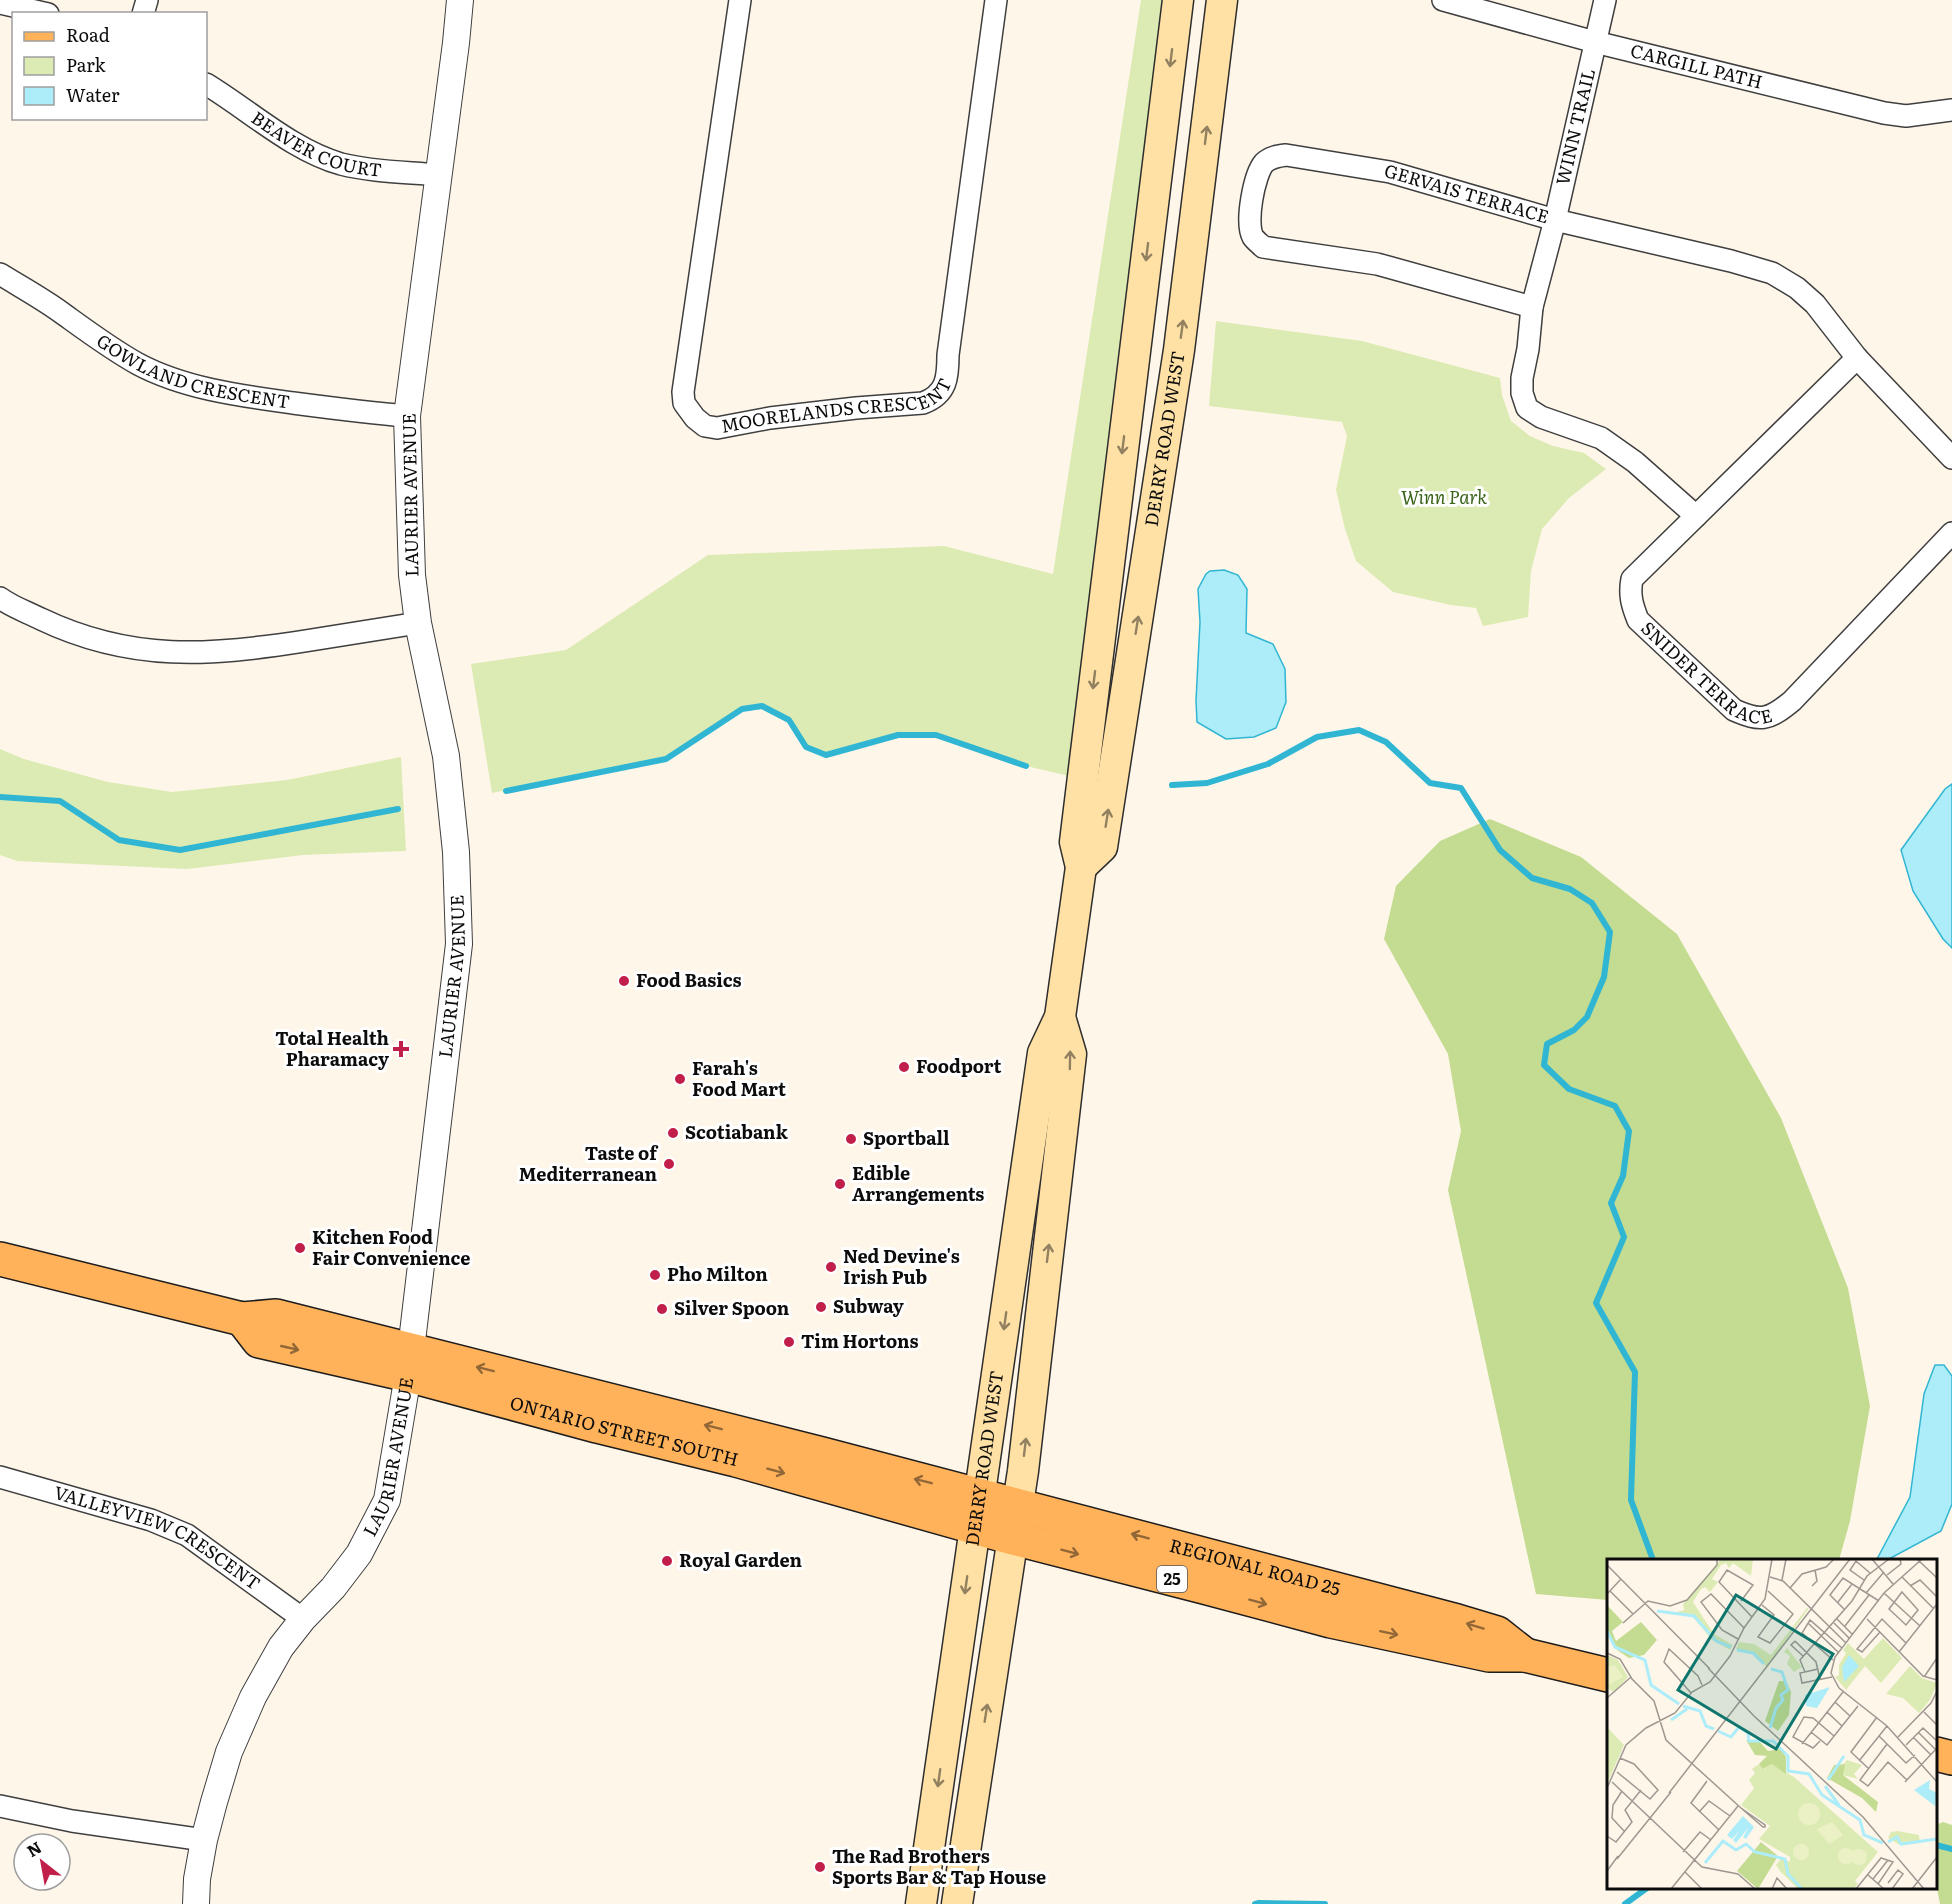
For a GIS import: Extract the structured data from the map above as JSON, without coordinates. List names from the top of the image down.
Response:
{
  "streets": {
    "main road": [
      "DERRY ROAD WEST",
      "ONTARIO STREET SOUTH",
      "REGIONAL ROAD 25",
      "25"
    ],
    "street": [
      "CARGILL PATH",
      "WINN TRAIL",
      "BEAVER COURT",
      "GERVAIS TERRACE",
      "GOWLAND CRESCENT",
      "MOORELANDS CRESCENT",
      "LAURIER AVENUE",
      "SNIDER TERRACE",
      "VALLEYVIEW CRESCENT"
    ]
  },
  "crossings": [
    ["CARGILL PATH", "WINN TRAIL"],
    ["WINN TRAIL", "GERVAIS TERRACE"],
    ["WINN TRAIL", "SNIDER TERRACE"],
    ["BEAVER COURT", "LAURIER AVENUE"],
    ["GERVAIS TERRACE", "SNIDER TERRACE"],
    ["GOWLAND CRESCENT", "LAURIER AVENUE"],
    ["DERRY ROAD WEST", "ONTARIO STREET SOUTH"],
    ["DERRY ROAD WEST", "REGIONAL ROAD 25"],
    ["LAURIER AVENUE", "ONTARIO STREET SOUTH"],
    ["LAURIER AVENUE", "VALLEYVIEW CRESCENT"],
    ["ONTARIO STREET SOUTH", "REGIONAL ROAD 25"]
  ],
  "parks": ["Winn Park"],
  "places": {
    "other": [
      "Food Basics",
      "Foodport",
      "Farah's Food Mart",
      "Scotiabank",
      "Sportball",
      "Taste of Mediterranean",
      "Edible Arrangements",
      "Kitchen Food Fair Convenience",
      "Ned Devine's Irish Pub",
      "Pho Milton",
      "Subway",
      "Silver Spoon",
      "Tim Hortons",
      "Royal Garden",
      "The Rad Brothers Sports Bar & Tap House"
    ],
    "health": ["Total Health Pharamacy"]
  },
  "legend": ["Road", "Park", "Water"],
  "north": "top left"
}
